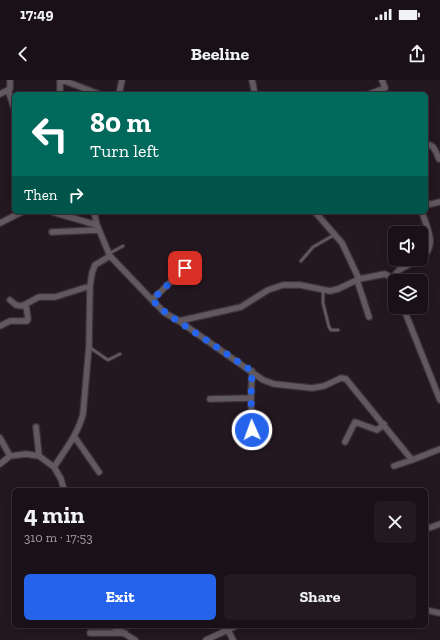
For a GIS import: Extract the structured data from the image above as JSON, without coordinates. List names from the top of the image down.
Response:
{
  "page": {
    "status": "17:49",
    "header": "Beeline",
    "turn": ["80 m", "Turn left"],
    "then": "Then",
    "heading": ["4 min", "310 m · 17:53"],
    "buttons": ["Exit", "Share"]
  }
}
